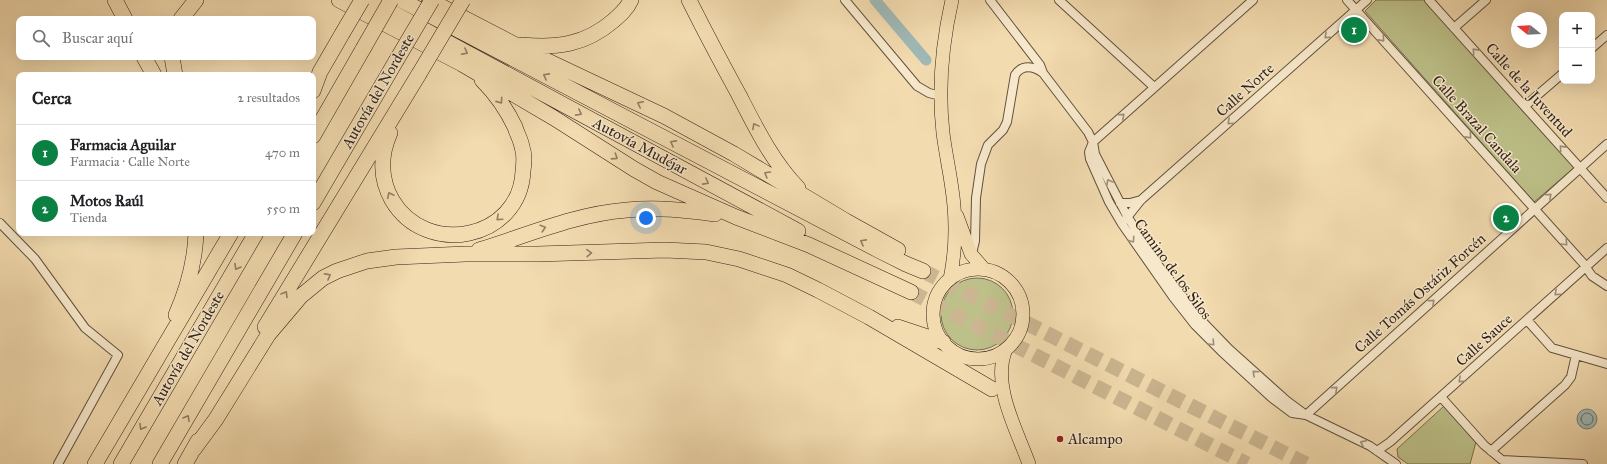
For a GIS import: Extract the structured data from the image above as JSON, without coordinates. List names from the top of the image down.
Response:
{
  "streets": {
    "highway": ["Autovía del Nordeste", "Autovía Mudéjar"],
    "street": [
      "Calle Norte",
      "Calle de la Juventud",
      "Calle Brazal Candala",
      "Camino de los Silos",
      "Calle Tomás Ostáriz Forcén",
      "Calle Sauce"
    ]
  },
  "crossings": [
    ["Calle Norte", "Calle Brazal Candala"],
    ["Calle Norte", "Camino de los Silos"],
    ["Calle de la Juventud", "Calle Tomás Ostáriz Forcén"],
    ["Calle Brazal Candala", "Calle Tomás Ostáriz Forcén"],
    ["Calle Brazal Candala", "Calle Sauce"],
    ["Camino de los Silos", "Calle Tomás Ostáriz Forcén"],
    ["Camino de los Silos", "Calle Sauce"]
  ],
  "one_way": [
    "Calle Norte",
    "Calle de la Juventud",
    "Calle Brazal Candala",
    "Calle Tomás Ostáriz Forcén",
    "Calle Sauce"
  ],
  "places": ["Alcampo"],
  "north": "left",
  "page": {
    "map_buttons": ["+", "−"],
    "pins": ["1", "2"],
    "search": "Buscar aquí",
    "heading": ["Cerca", "2 resultados"],
    "list": [
      {
        "mark": "1",
        "name": "Farmacia Aguilar",
        "note": "Farmacia · Calle Norte",
        "value": "470 m"
      },
      {
        "mark": "2",
        "name": "Motos Raúl",
        "note": "Tienda",
        "value": "550 m"
      }
    ]
  }
}
